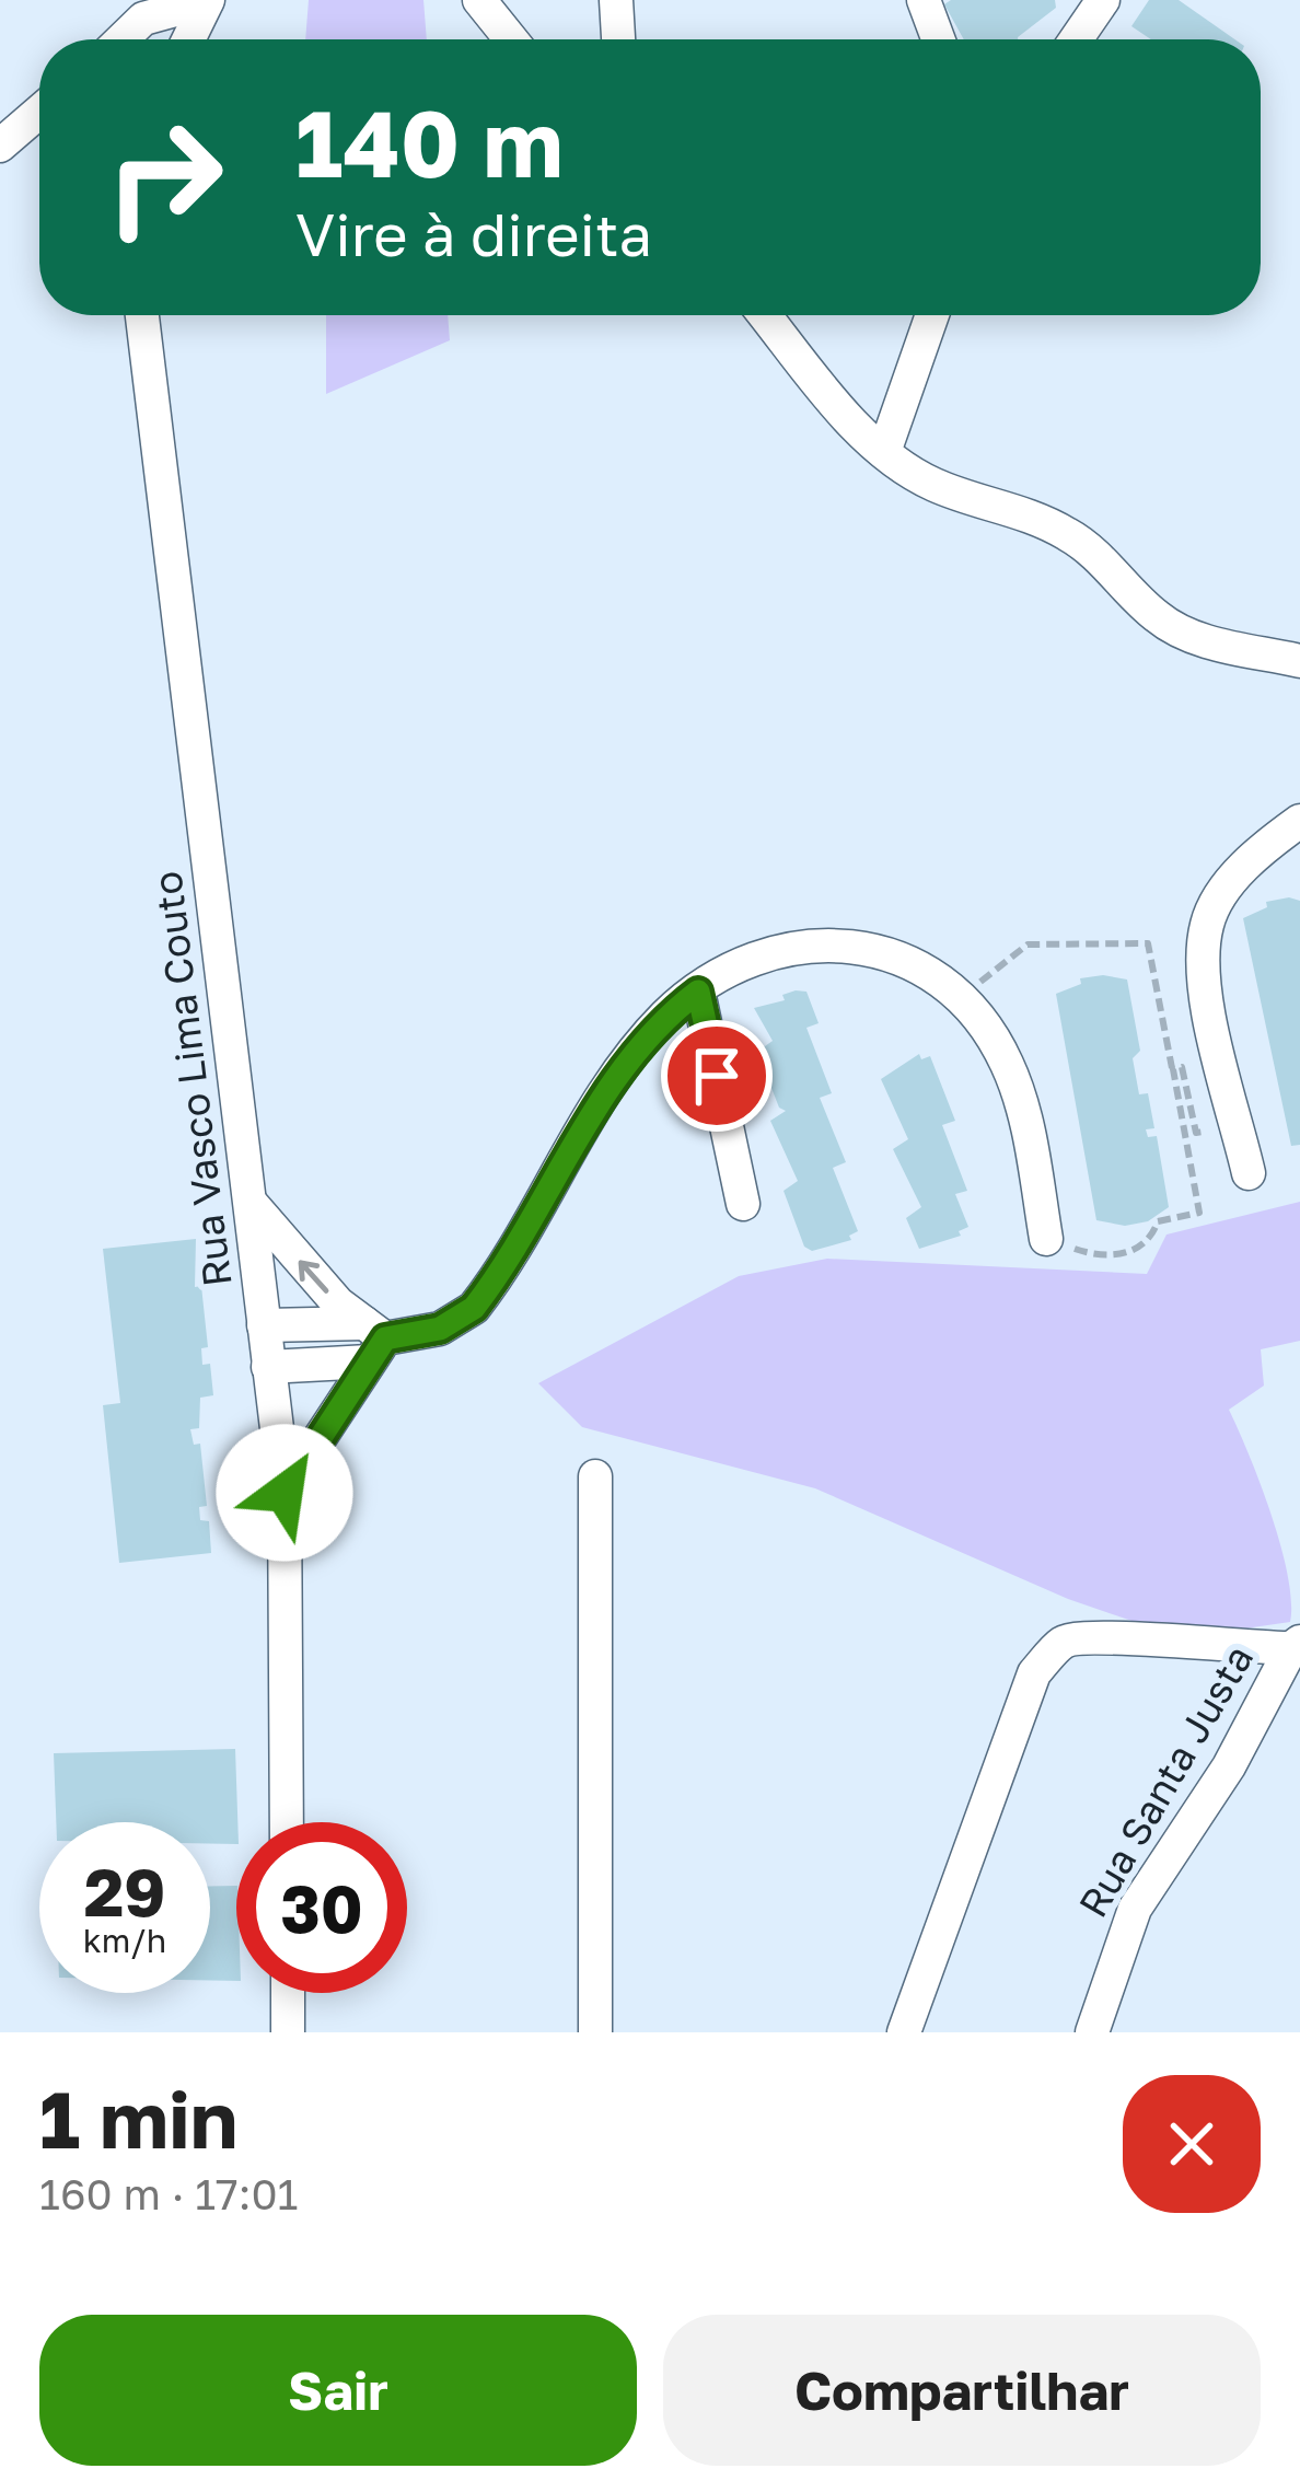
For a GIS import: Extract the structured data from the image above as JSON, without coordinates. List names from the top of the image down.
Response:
{
  "streets": {
    "street": ["Rua Vasco Lima Couto", "Rua Santa Justa"]
  },
  "page": {
    "turn": ["140 m", "Vire à direita"],
    "speed": "29 km/h",
    "limit": "30",
    "heading": ["1 min", "160 m · 17:01"],
    "buttons": ["Sair", "Compartilhar"]
  }
}
